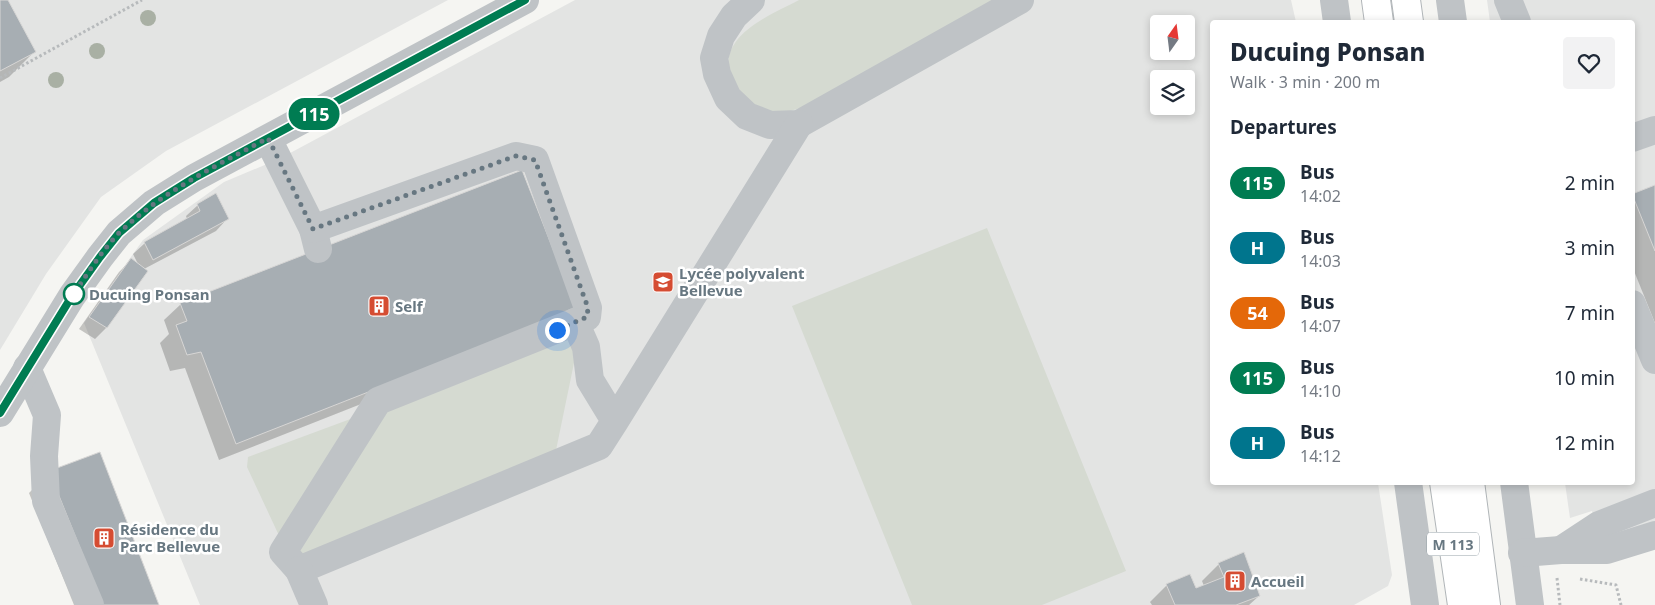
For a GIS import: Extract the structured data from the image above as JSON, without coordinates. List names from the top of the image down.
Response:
{
  "streets": {
    "main road": ["M 113"]
  },
  "places": {
    "school or university": ["Lycée polyvalent Bellevue"],
    "other": ["Ducuing Ponsan"],
    "building": ["Self", "Résidence du Parc Bellevue", "Accueil"]
  },
  "lines": ["bus line 115"],
  "north": "top",
  "page": {
    "on_map": "115",
    "heading": [
      ["Ducuing Ponsan", "Walk · 3 min · 200 m"],
      "Departures"
    ],
    "list": [
      {
        "mark": "115",
        "name": "Bus",
        "note": "14:02",
        "value": "2 min"
      },
      {
        "mark": "H",
        "name": "Bus",
        "note": "14:03",
        "value": "3 min"
      },
      {
        "mark": "54",
        "name": "Bus",
        "note": "14:07",
        "value": "7 min"
      },
      {
        "mark": "115",
        "name": "Bus",
        "note": "14:10",
        "value": "10 min"
      },
      {
        "mark": "H",
        "name": "Bus",
        "note": "14:12",
        "value": "12 min"
      }
    ]
  }
}
